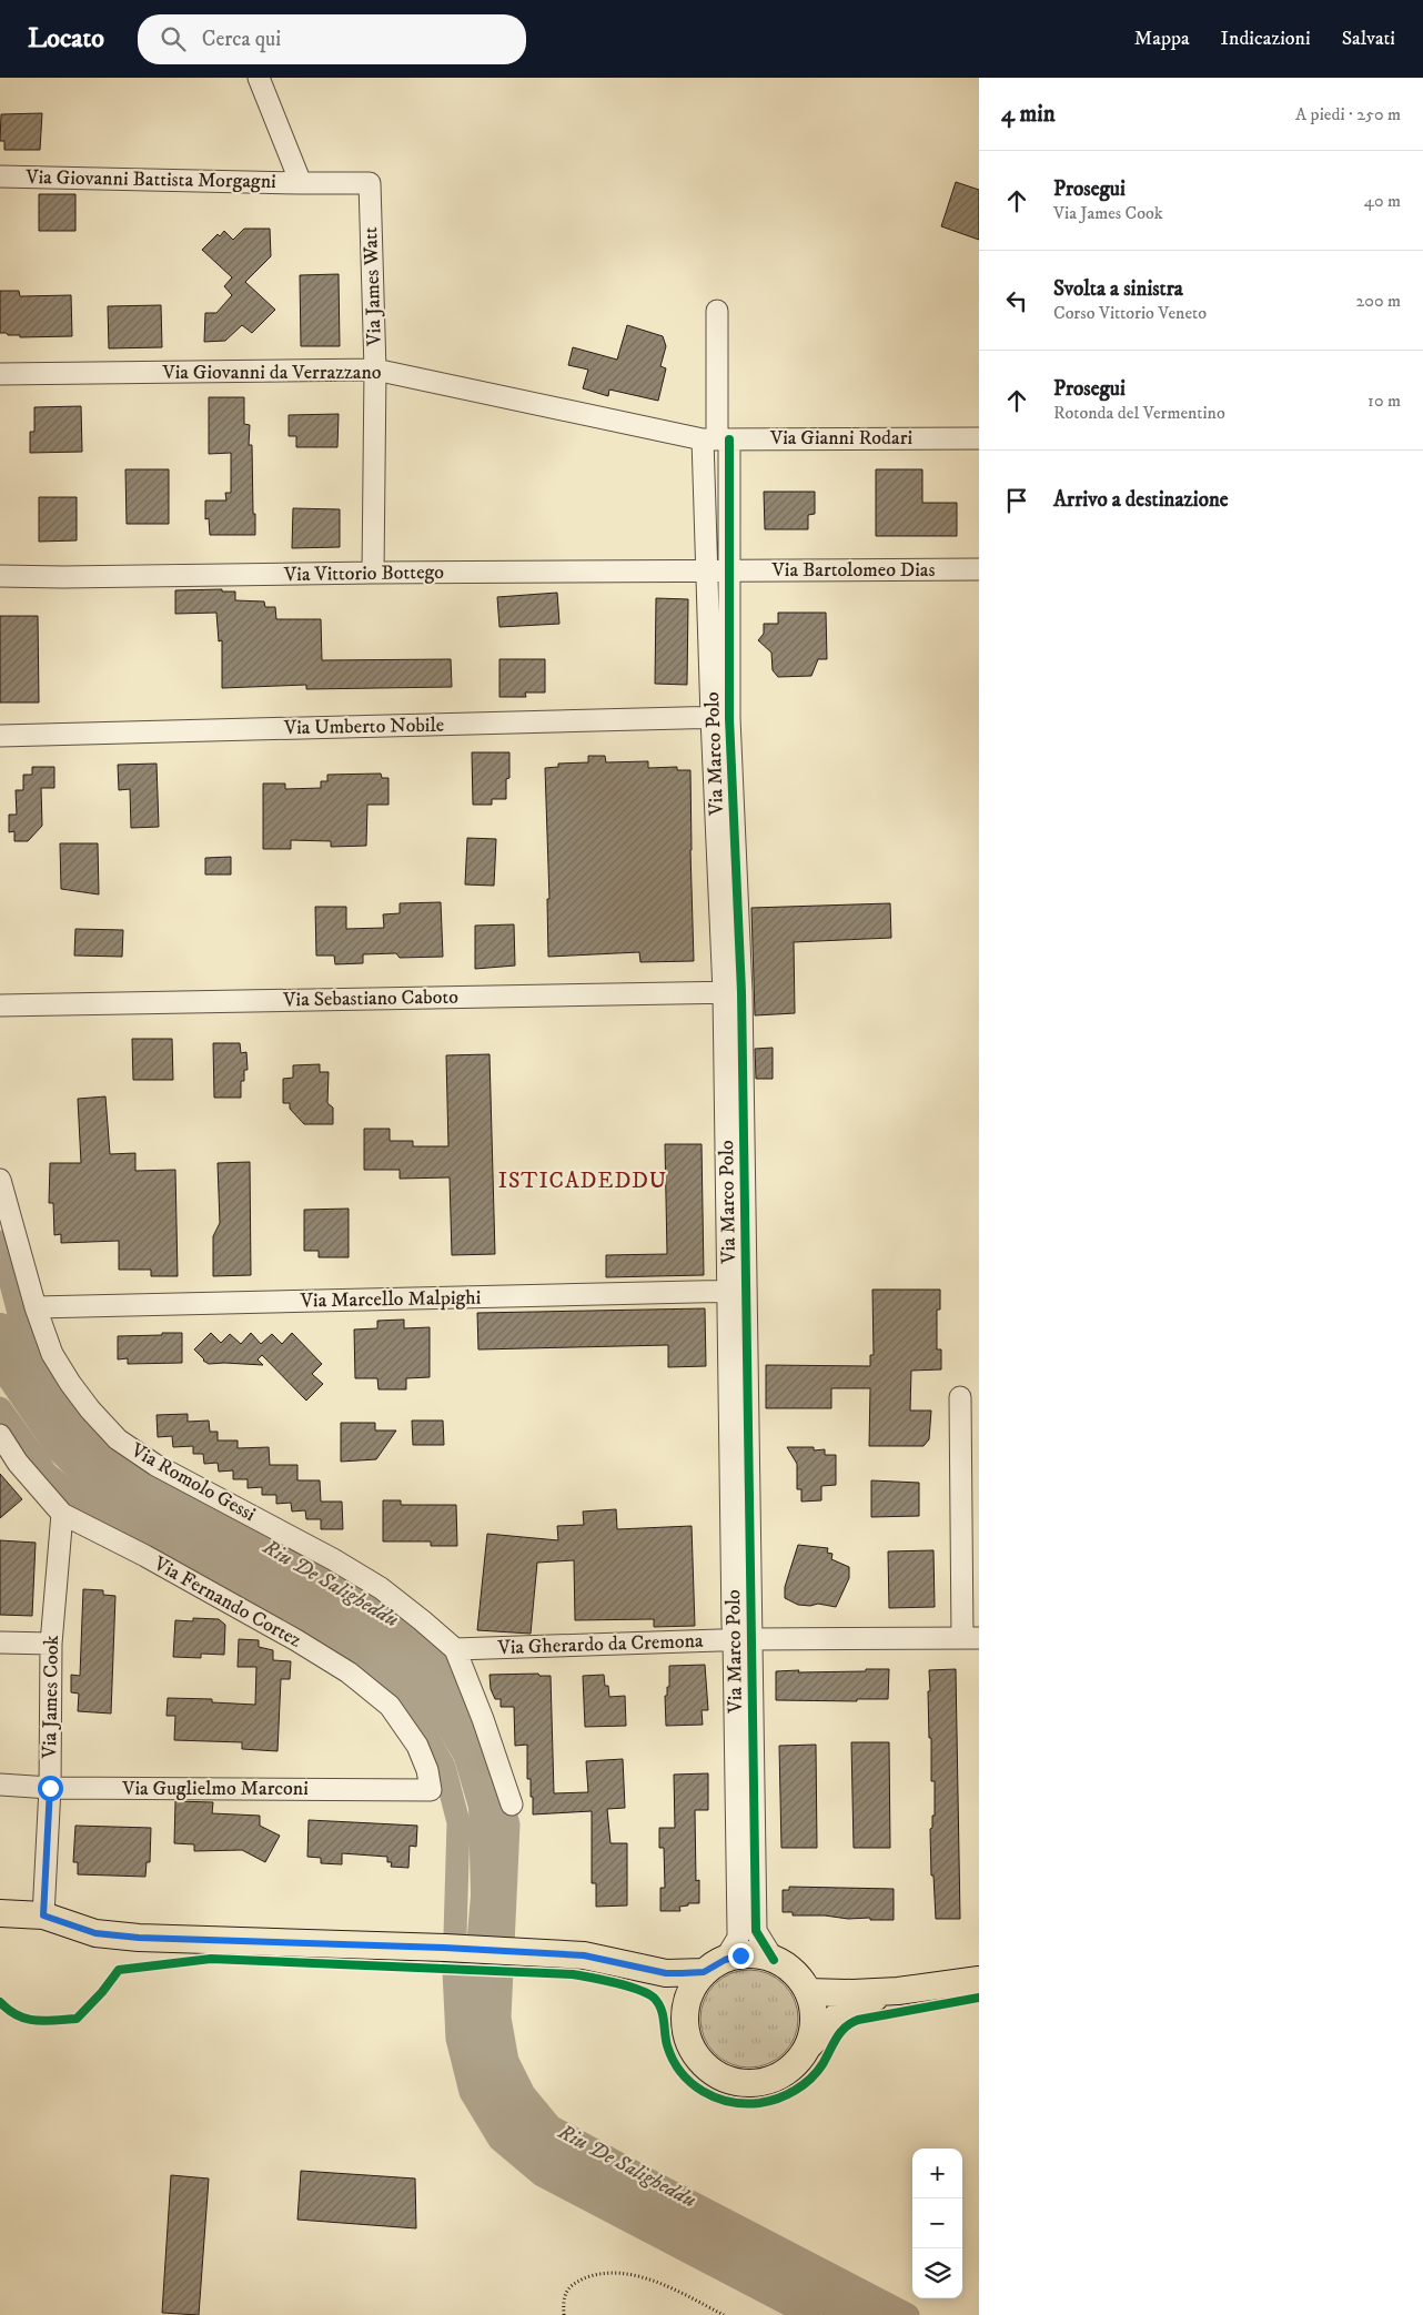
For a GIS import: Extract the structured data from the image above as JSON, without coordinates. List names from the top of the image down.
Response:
{
  "streets": {
    "street": [
      "Via Giovanni Battista Morgagni",
      "Via James Watt",
      "Via Giovanni da Verrazzano",
      "Via Gianni Rodari",
      "Via Bartolomeo Dias",
      "Via Vittorio Bottego",
      "Via Umberto Nobile",
      "Via Marco Polo",
      "Via Sebastiano Caboto",
      "Via Marcello Malpighi",
      "Via Romolo Gessi",
      "Via Fernando Cortez",
      "Via Gherardo da Cremona",
      "Via James Cook",
      "Via Guglielmo Marconi"
    ]
  },
  "crossings": [
    ["Via Giovanni Battista Morgagni", "Via James Watt"],
    ["Via James Watt", "Via Giovanni da Verrazzano"],
    ["Via James Watt", "Via Vittorio Bottego"],
    ["Via Giovanni da Verrazzano", "Via Gianni Rodari"],
    ["Via Giovanni da Verrazzano", "Via Marco Polo"],
    ["Via Gianni Rodari", "Via Marco Polo"],
    ["Via Bartolomeo Dias", "Via Vittorio Bottego"],
    ["Via Bartolomeo Dias", "Via Marco Polo"],
    ["Via Vittorio Bottego", "Via Marco Polo"],
    ["Via Umberto Nobile", "Via Marco Polo"],
    ["Via Marco Polo", "Via Sebastiano Caboto"],
    ["Via Marco Polo", "Via Marcello Malpighi"],
    ["Via Marco Polo", "Via Gherardo da Cremona"],
    ["Via Marcello Malpighi", "Via Romolo Gessi"],
    ["Via Romolo Gessi", "Via Gherardo da Cremona"],
    ["Via Fernando Cortez", "Via James Cook"],
    ["Via Fernando Cortez", "Via Guglielmo Marconi"],
    ["Via James Cook", "Via Guglielmo Marconi"]
  ],
  "districts": ["ISTICADEDDU"],
  "water": ["Riu De Saligheddu"],
  "page": {
    "header": "Locato",
    "search": "Cerca qui",
    "nav": ["Mappa", "Indicazioni", "Salvati"],
    "heading": ["4 min", "A piedi · 250 m"],
    "list": [
      ["Prosegui", "Via James Cook", "40 m"],
      ["Svolta a sinistra", "Corso Vittorio Veneto", "200 m"],
      ["Prosegui", "Rotonda del Vermentino", "10 m"],
      "Arrivo a destinazione"
    ],
    "map_buttons": ["+", "−"]
  }
}
